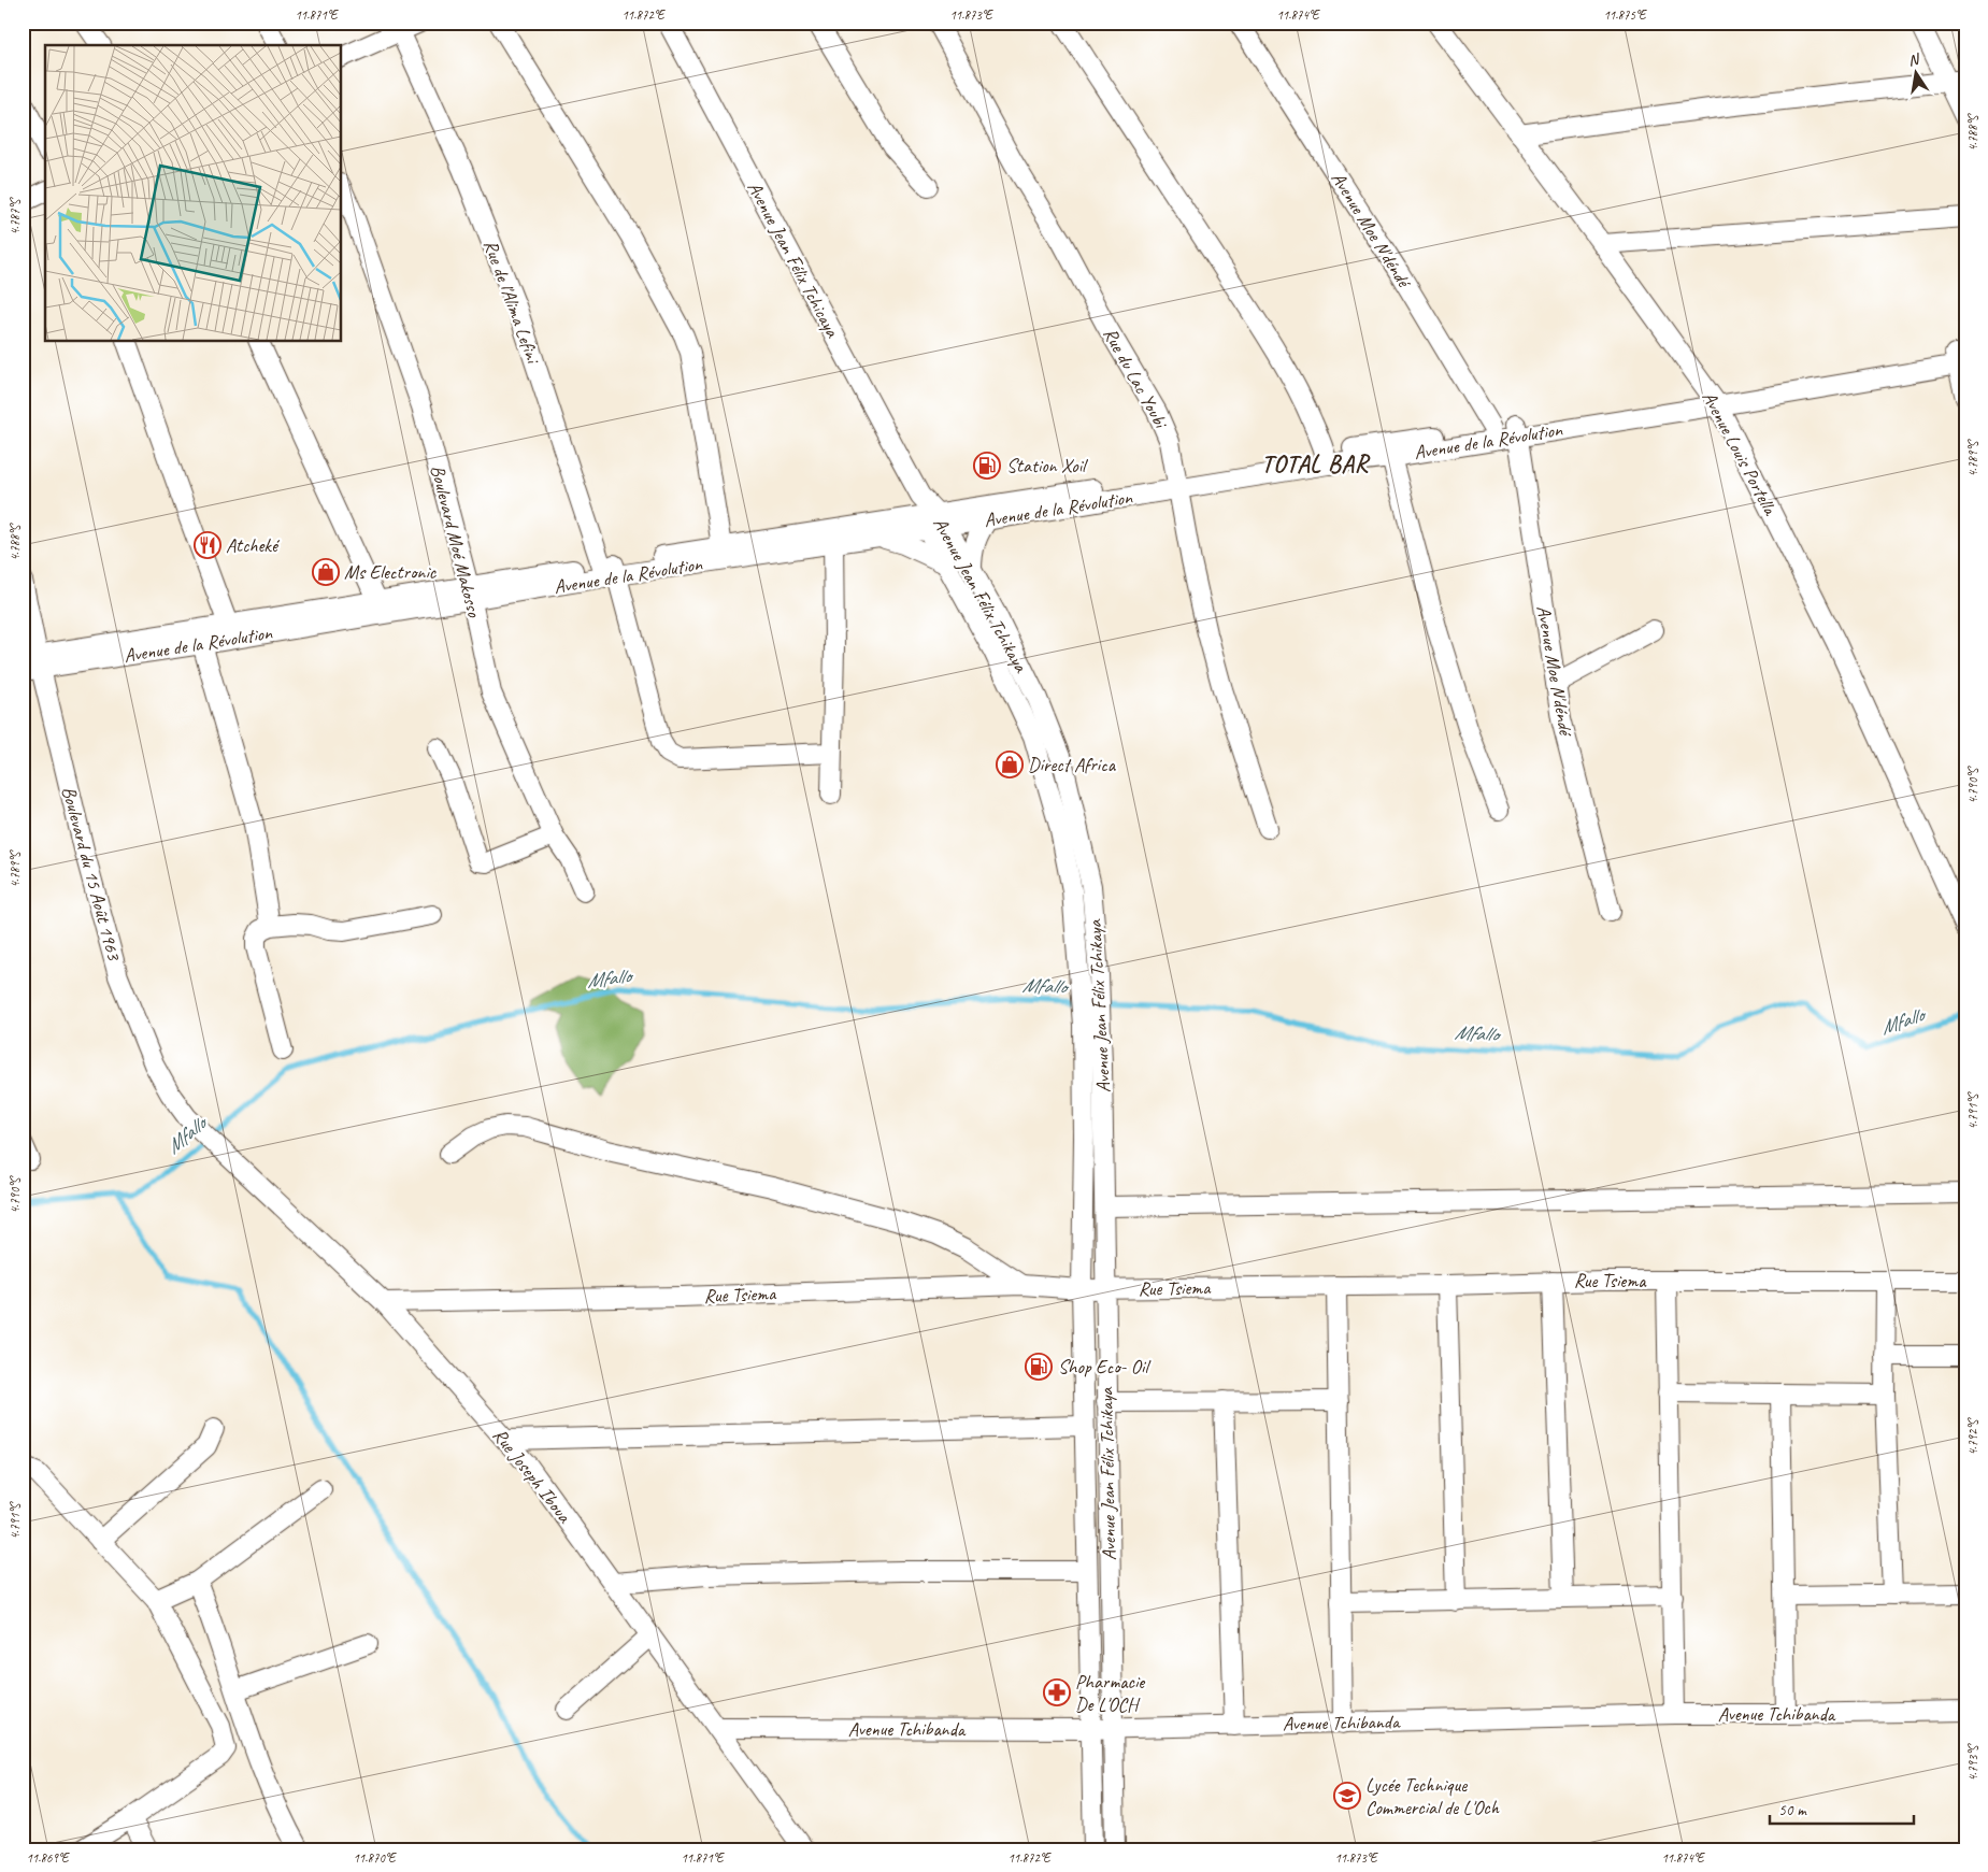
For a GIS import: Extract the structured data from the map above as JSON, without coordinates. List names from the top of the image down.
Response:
{
  "streets": {
    "street": [
      "Avenue Moe N'déndé",
      "Avenue Jean Félix Tchicaya",
      "Rue de l'Alima Lefini",
      "Rue du Lac Youbi",
      "Avenue de la Révolution",
      "Avenue Louis Portella",
      "Boulevard Moé Makosso",
      "Avenue Jean Félix Tchikaya",
      "Boulevard du 15 Août 1963",
      "Rue Tsiema",
      "Rue Joseph Iboua",
      "Avenue Tchibanda"
    ]
  },
  "crossings": [
    ["Avenue Moe N'déndé", "Avenue de la Révolution"],
    ["Avenue Jean Félix Tchicaya", "Avenue Jean Félix Tchikaya"],
    ["Rue de l'Alima Lefini", "Avenue de la Révolution"],
    ["Rue du Lac Youbi", "Avenue de la Révolution"],
    ["Avenue de la Révolution", "Avenue Louis Portella"],
    ["Avenue de la Révolution", "Boulevard Moé Makosso"],
    ["Avenue de la Révolution", "Avenue Jean Félix Tchikaya"],
    ["Avenue de la Révolution", "Boulevard du 15 Août 1963"],
    ["Avenue Jean Félix Tchikaya", "Rue Tsiema"],
    ["Avenue Jean Félix Tchikaya", "Avenue Tchibanda"],
    ["Boulevard du 15 Août 1963", "Rue Joseph Iboua"],
    ["Rue Tsiema", "Rue Joseph Iboua"],
    ["Rue Joseph Iboua", "Avenue Tchibanda"]
  ],
  "districts": ["TOTAL BAR"],
  "water": ["Mfallo"],
  "places": {
    "fuel station": ["Station Xoil", "Shop Eco- Oil"],
    "restaurant": ["Atcheké"],
    "shop": ["Ms Electronic", "Direct Africa"],
    "pharmacy": ["Pharmacie De L'OCH"],
    "school or university": ["Lycée Technique Commercial de L'Och"]
  },
  "scale_bar": "50 m",
  "north": "top",
  "coordinates": [
    "11.871°E",
    "11.872°E",
    "11.873°E",
    "11.874°E",
    "11.875°E",
    "4.788°S",
    "4.787°S",
    "4.789°S",
    "4.790°S",
    "4.791°S",
    "4.792°S",
    "4.793°S",
    "11.869°E",
    "11.870°E"
  ]
}
